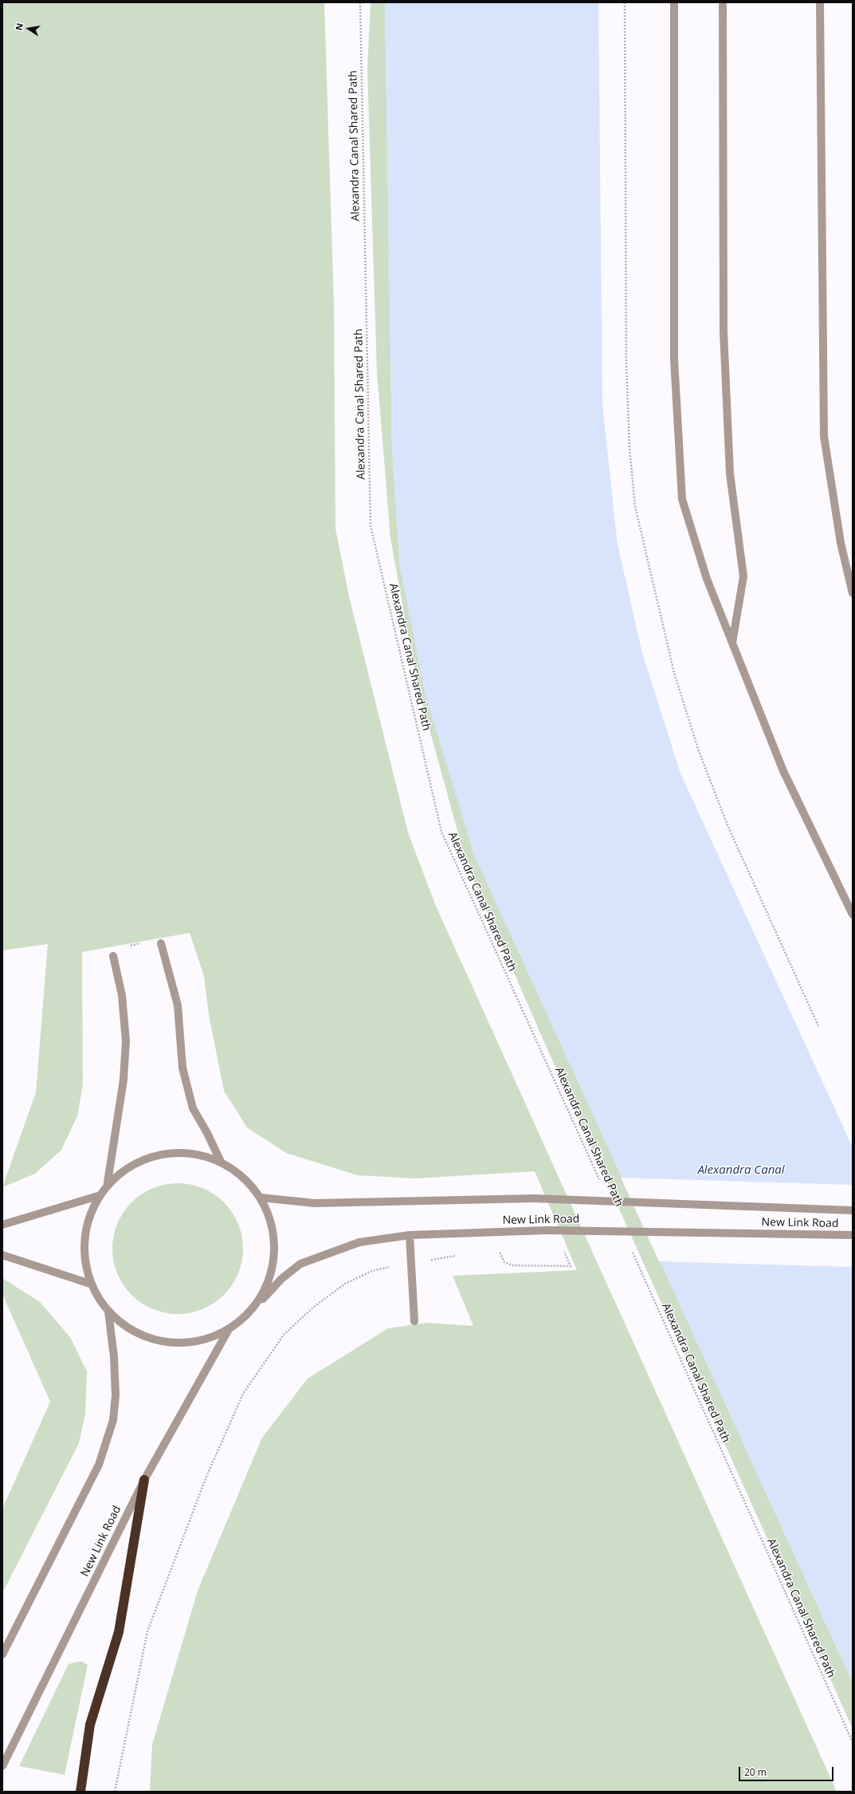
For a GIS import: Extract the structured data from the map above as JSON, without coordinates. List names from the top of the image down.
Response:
{
  "streets": {
    "street": ["New Link Road"],
    "path": ["Alexandra Canal Shared Path"]
  },
  "water": ["Alexandra Canal"],
  "scale_bar": "20 m",
  "north": "left"
}
